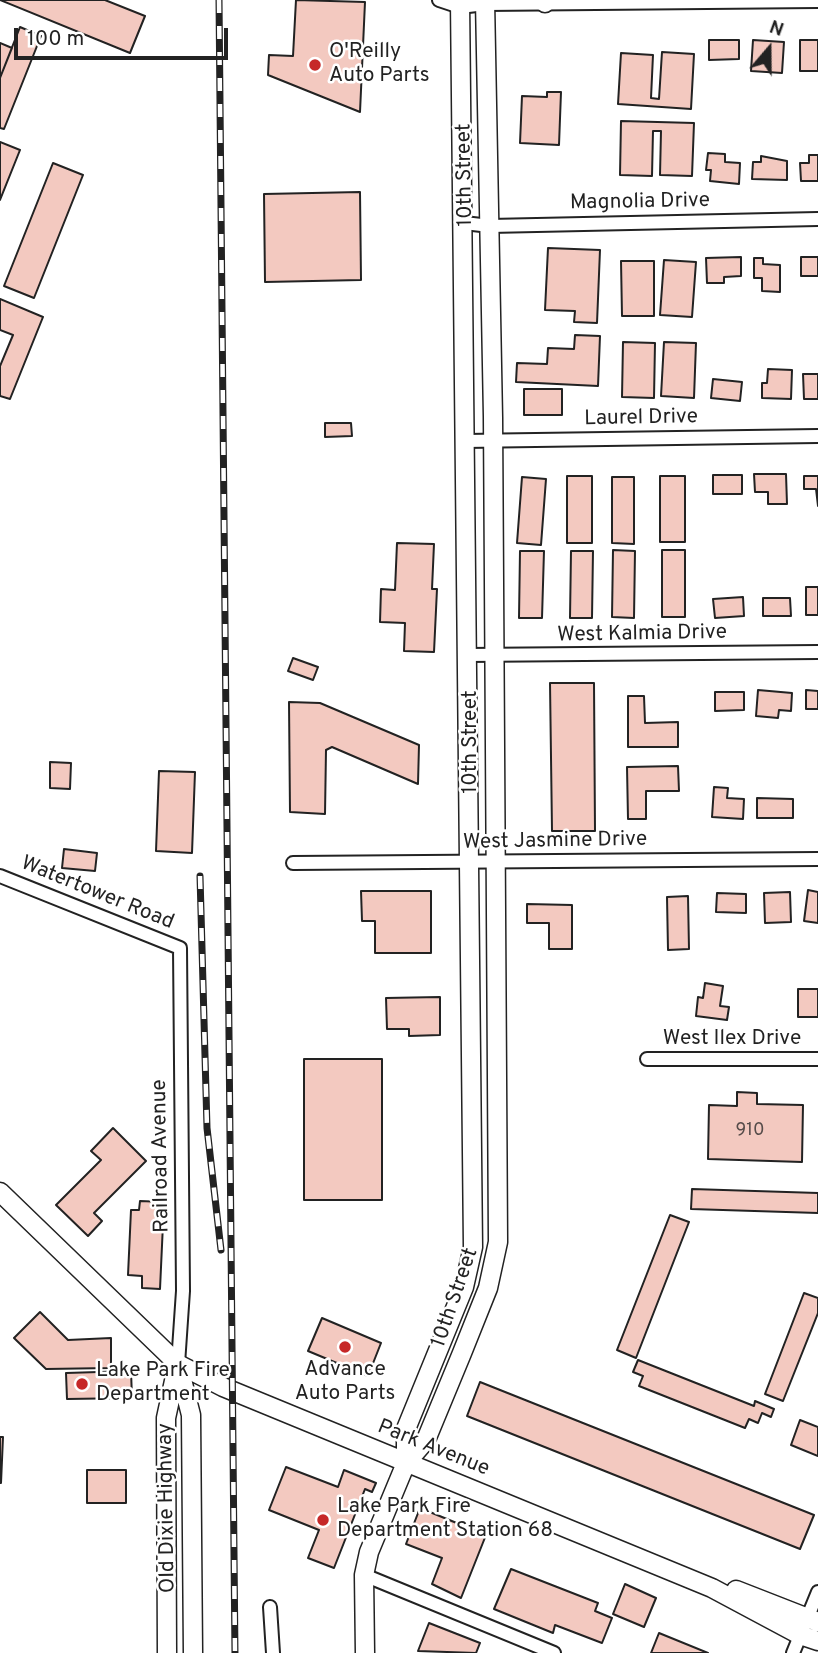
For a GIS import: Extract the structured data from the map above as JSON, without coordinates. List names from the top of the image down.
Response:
{
  "streets": {
    "main road": ["10th Street", "Park Avenue", "Old Dixie Highway"],
    "street": [
      "Magnolia Drive",
      "Laurel Drive",
      "West Kalmia Drive",
      "West Jasmine Drive",
      "Watertower Road",
      "West Ilex Drive",
      "Railroad Avenue"
    ]
  },
  "crossings": [
    ["10th Street", "Magnolia Drive"],
    ["10th Street", "Laurel Drive"],
    ["10th Street", "West Kalmia Drive"],
    ["10th Street", "West Jasmine Drive"],
    ["10th Street", "Park Avenue"],
    ["Watertower Road", "Railroad Avenue"],
    ["Railroad Avenue", "Park Avenue"],
    ["Railroad Avenue", "Old Dixie Highway"],
    ["Park Avenue", "Old Dixie Highway"]
  ],
  "places": [
    "O'Reilly Auto Parts",
    "Advance Auto Parts",
    "Lake Park Fire Department",
    "Lake Park Fire Department Station 68"
  ],
  "house_numbers": ["910"],
  "scale_bar": "100 m",
  "north": "top"
}
